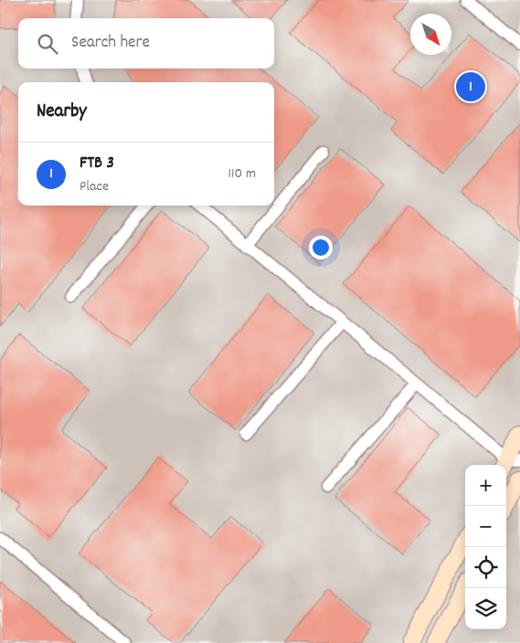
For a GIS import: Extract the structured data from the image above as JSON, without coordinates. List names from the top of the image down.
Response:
{
  "north": "bottom right",
  "page": {
    "search": "Search here",
    "pins": "1",
    "heading": "Nearby",
    "list": [
      {
        "mark": "1",
        "name": "FTB 3",
        "note": "Place",
        "value": "110 m"
      }
    ],
    "map_buttons": ["+", "−"]
  }
}
